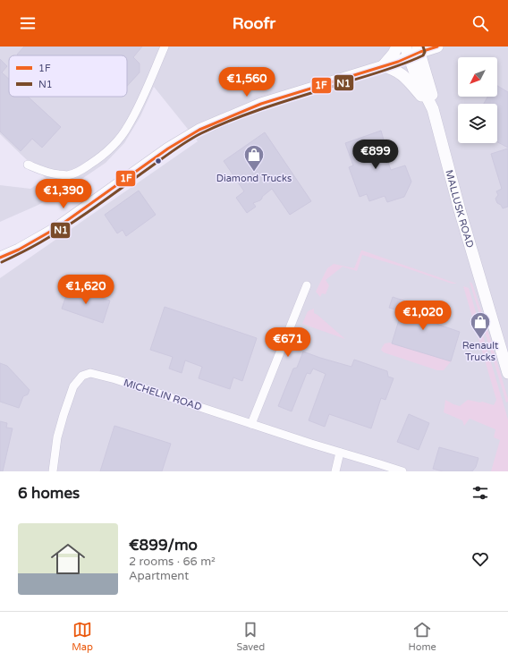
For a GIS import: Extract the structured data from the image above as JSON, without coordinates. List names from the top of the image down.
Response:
{
  "streets": {
    "main road": ["MALLUSK ROAD"],
    "street": ["MICHELIN ROAD"]
  },
  "places": {
    "shop": ["Diamond Trucks", "Renault Trucks"]
  },
  "lines": ["transit line 1F", "transit line N1"],
  "legend": ["1F", "N1"],
  "north": "bottom left",
  "page": {
    "header": "Roofr",
    "price": [
      "€1,560",
      "€899",
      "€1,390",
      "€1,620",
      "€1,020",
      "€671"
    ],
    "heading": "6 homes",
    "list": [
      {
        "name": "€899/mo",
        "note": "2 rooms · 66 m² · Apartment"
      }
    ],
    "tabs": ["Map", "Saved", "Home"]
  }
}
